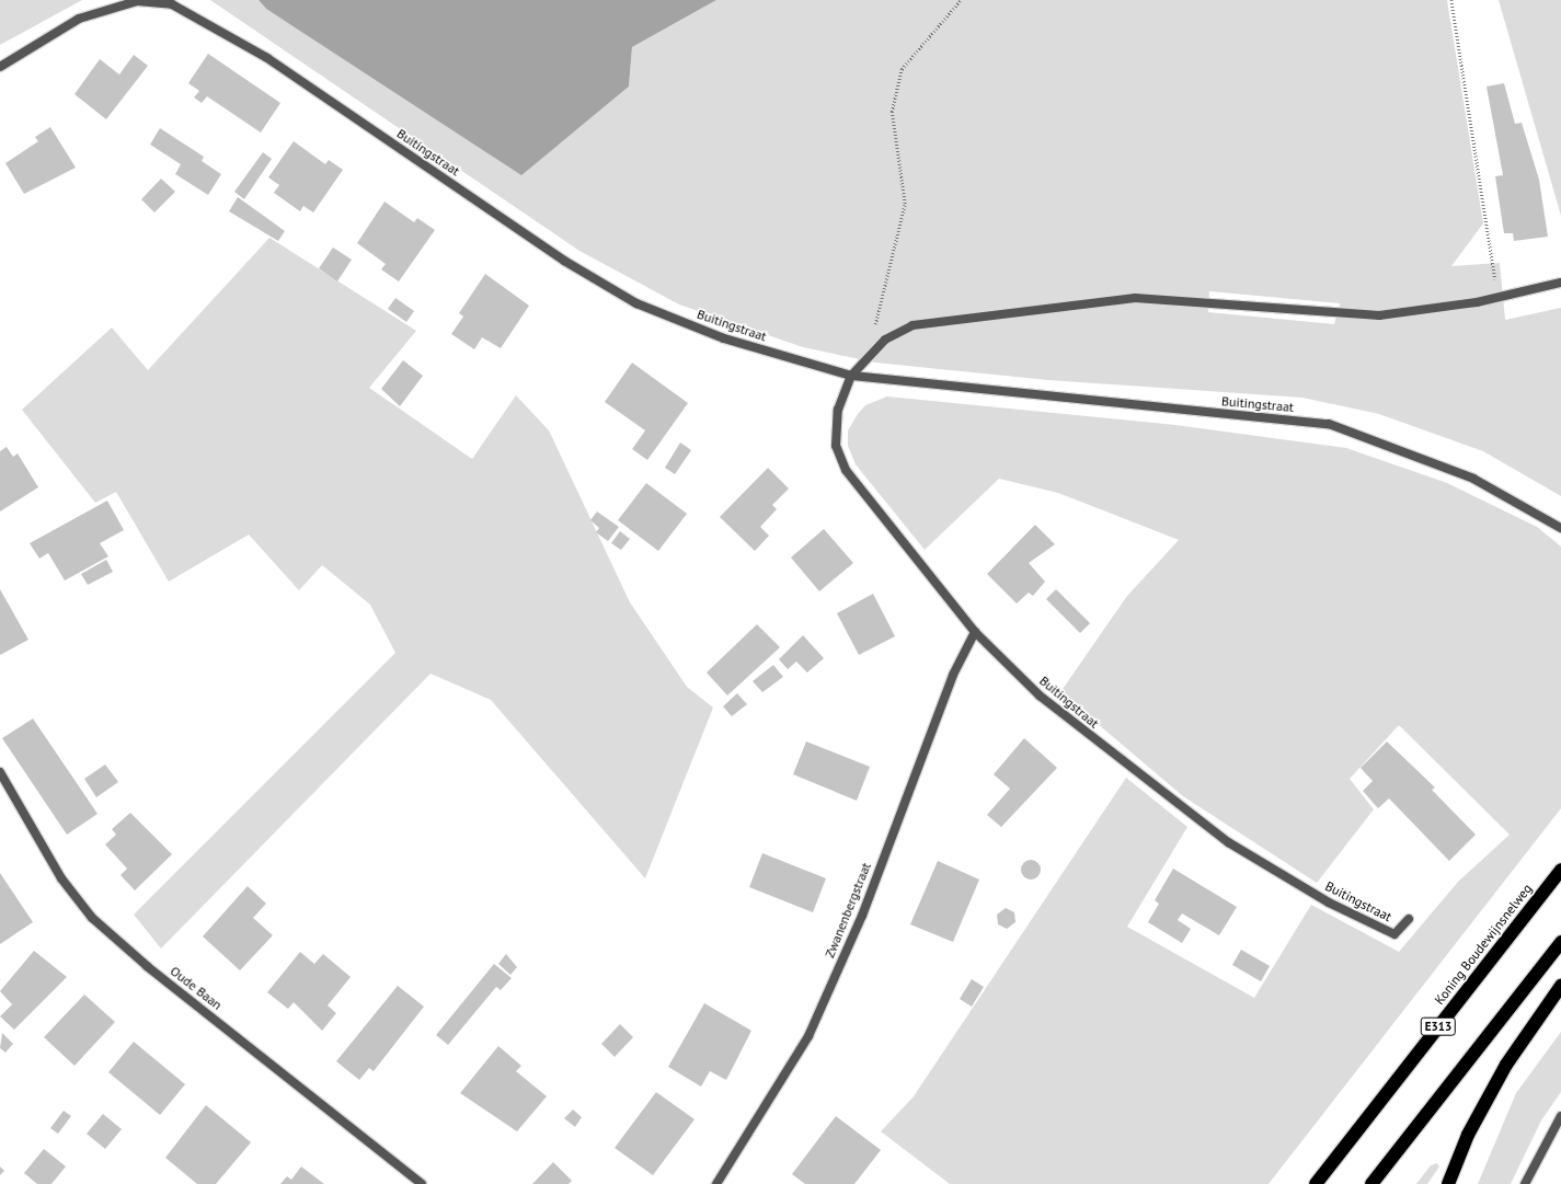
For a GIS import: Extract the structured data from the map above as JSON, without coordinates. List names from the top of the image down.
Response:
{
  "streets": {
    "highway": ["Koning Boudewijnsnelweg", "E313"],
    "street": ["Buitingstraat", "Zwanenbergstraat", "Oude Baan"]
  },
  "crossings": [
    ["Buitingstraat", "Zwanenbergstraat"]
  ]
}
